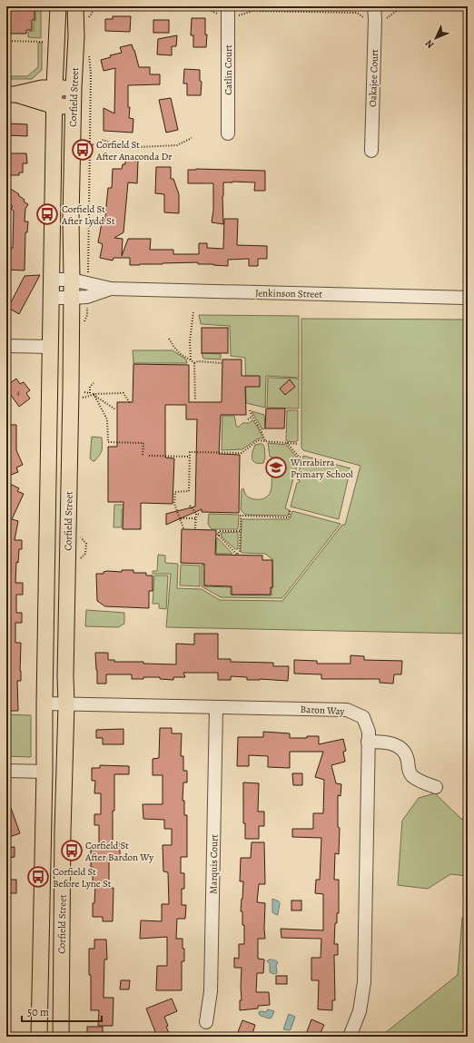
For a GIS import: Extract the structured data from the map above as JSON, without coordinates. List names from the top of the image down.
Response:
{
  "streets": {
    "main road": ["Corfield Street"],
    "street": [
      "Catlin Court",
      "Oakajee Court",
      "Jenkinson Street",
      "Baron Way",
      "Marquis Court"
    ]
  },
  "crossings": [
    ["Corfield Street", "Jenkinson Street"],
    ["Corfield Street", "Baron Way"],
    ["Baron Way", "Marquis Court"]
  ],
  "places": {
    "bus stop": [
      "Corfield St After Anaconda Dr",
      "Corfield St After Lydd St",
      "Corfield St After Bardon Wy",
      "Corfield St Before Lyne St"
    ],
    "school or university": ["Wirrabirra Primary School"]
  },
  "house_numbers": ["4"],
  "scale_bar": "50 m",
  "north": "bottom left"
}
